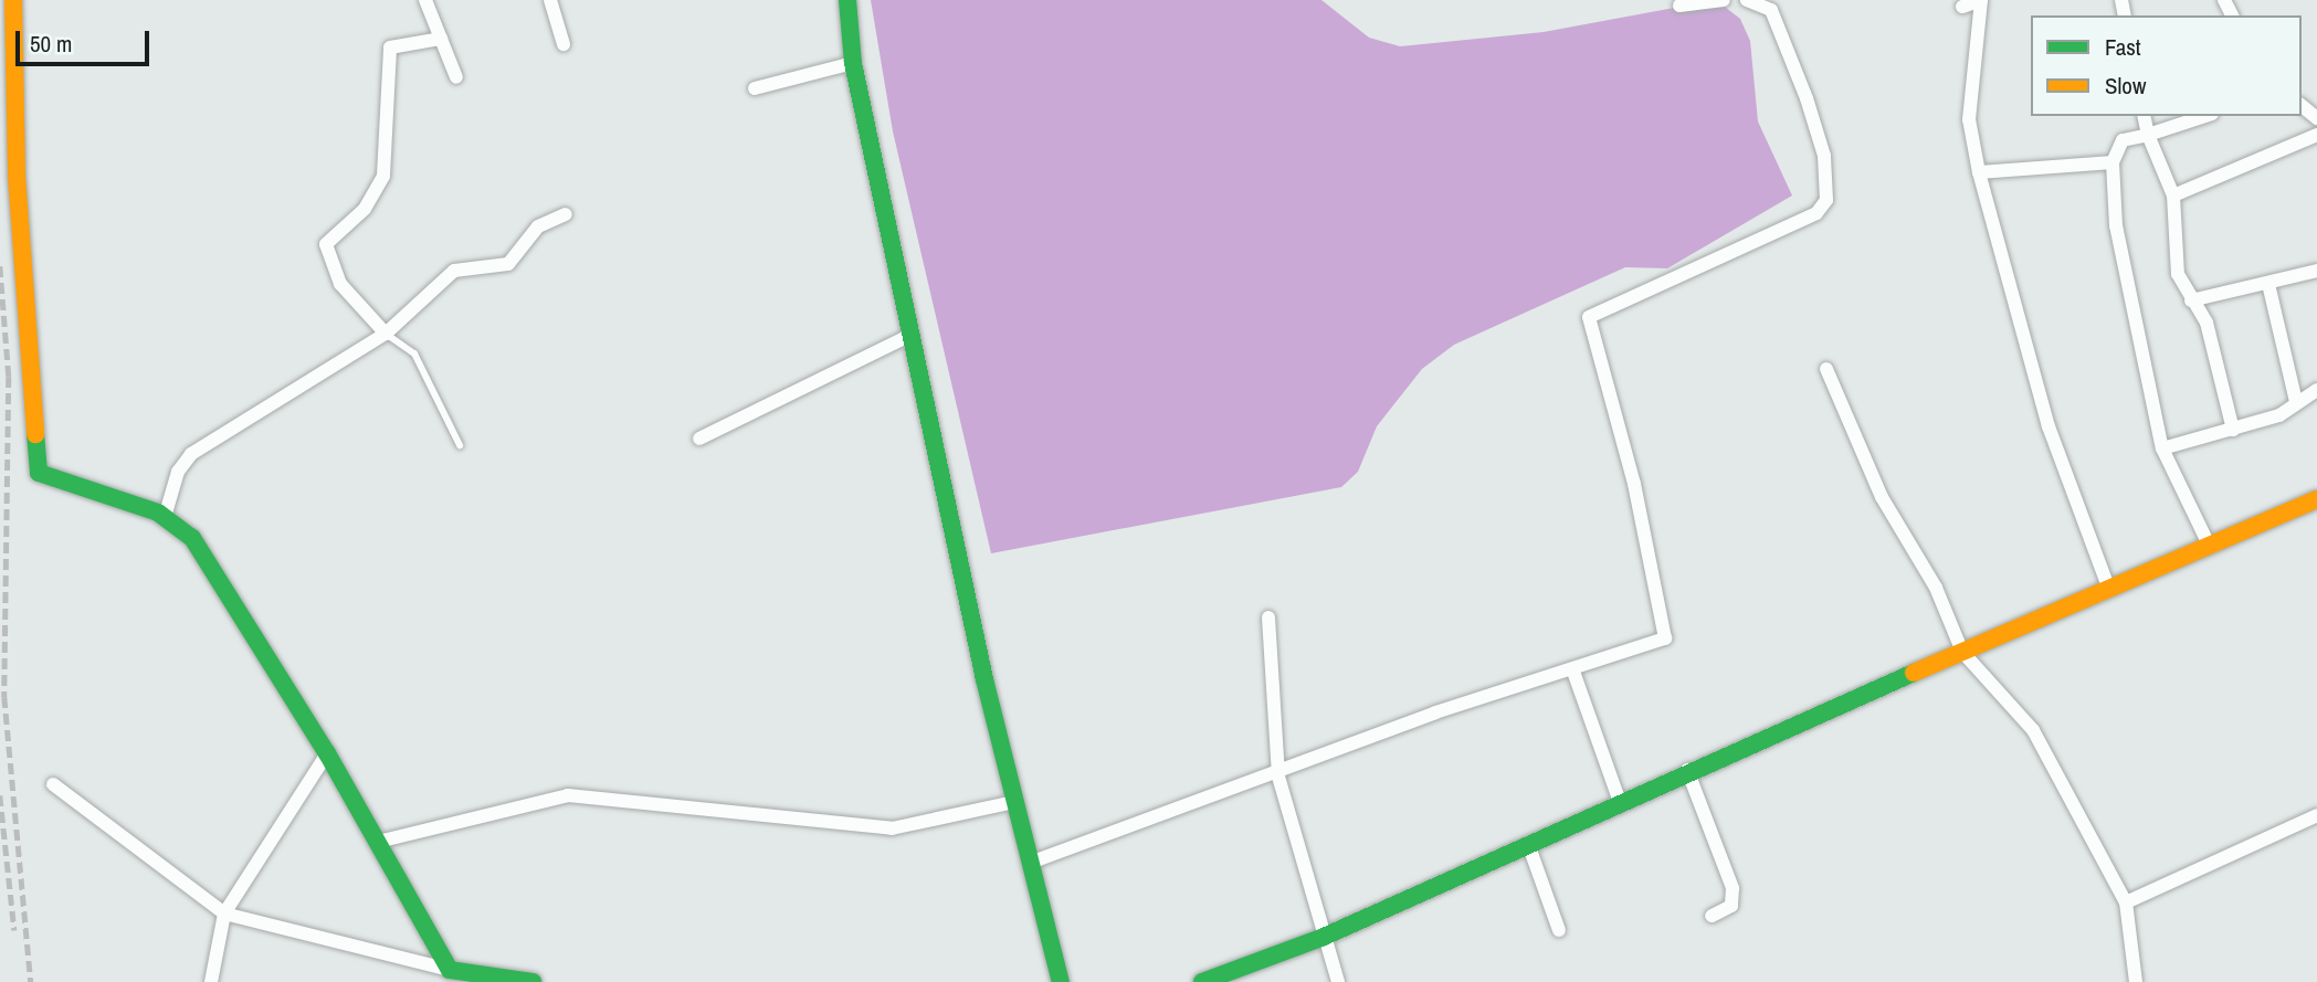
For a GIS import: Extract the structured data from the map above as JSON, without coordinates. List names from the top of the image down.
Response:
{
  "legend": ["Fast", "Slow"],
  "scale_bar": "50 m"
}
